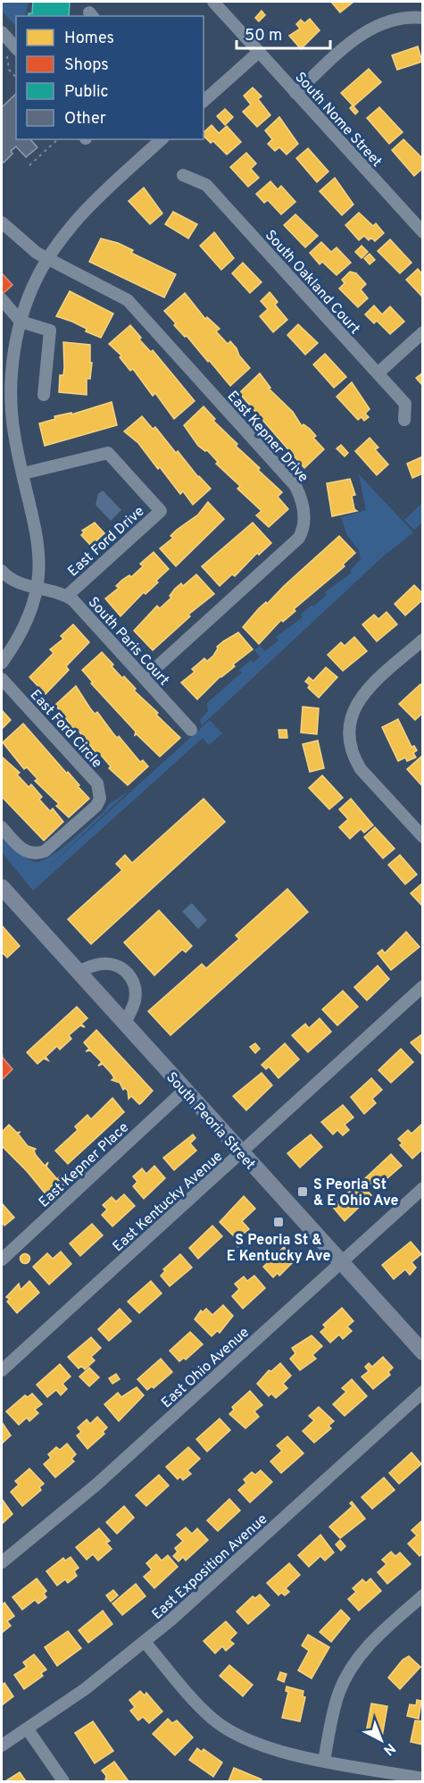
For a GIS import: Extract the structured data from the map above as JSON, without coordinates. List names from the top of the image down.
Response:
{
  "streets": {
    "main road": ["South Peoria Street"],
    "street": [
      "South Nome Street",
      "South Oakland Court",
      "East Kepner Drive",
      "East Ford Drive",
      "South Paris Court",
      "East Ford Circle",
      "East Kepner Place",
      "East Kentucky Avenue",
      "East Ohio Avenue",
      "East Exposition Avenue"
    ]
  },
  "crossings": [
    ["East Kepner Drive", "South Paris Court"],
    ["East Ford Drive", "South Paris Court"],
    ["South Peoria Street", "East Kepner Place"],
    ["South Peoria Street", "East Kentucky Avenue"],
    ["South Peoria Street", "East Ohio Avenue"]
  ],
  "places": {
    "transit": ["S Peoria St & E Ohio Ave", "S Peoria St & E Kentucky Ave"]
  },
  "legend": [
    "Homes",
    "Shops",
    "Public",
    "Other"
  ],
  "scale_bar": "50 m",
  "north": "bottom right"
}
